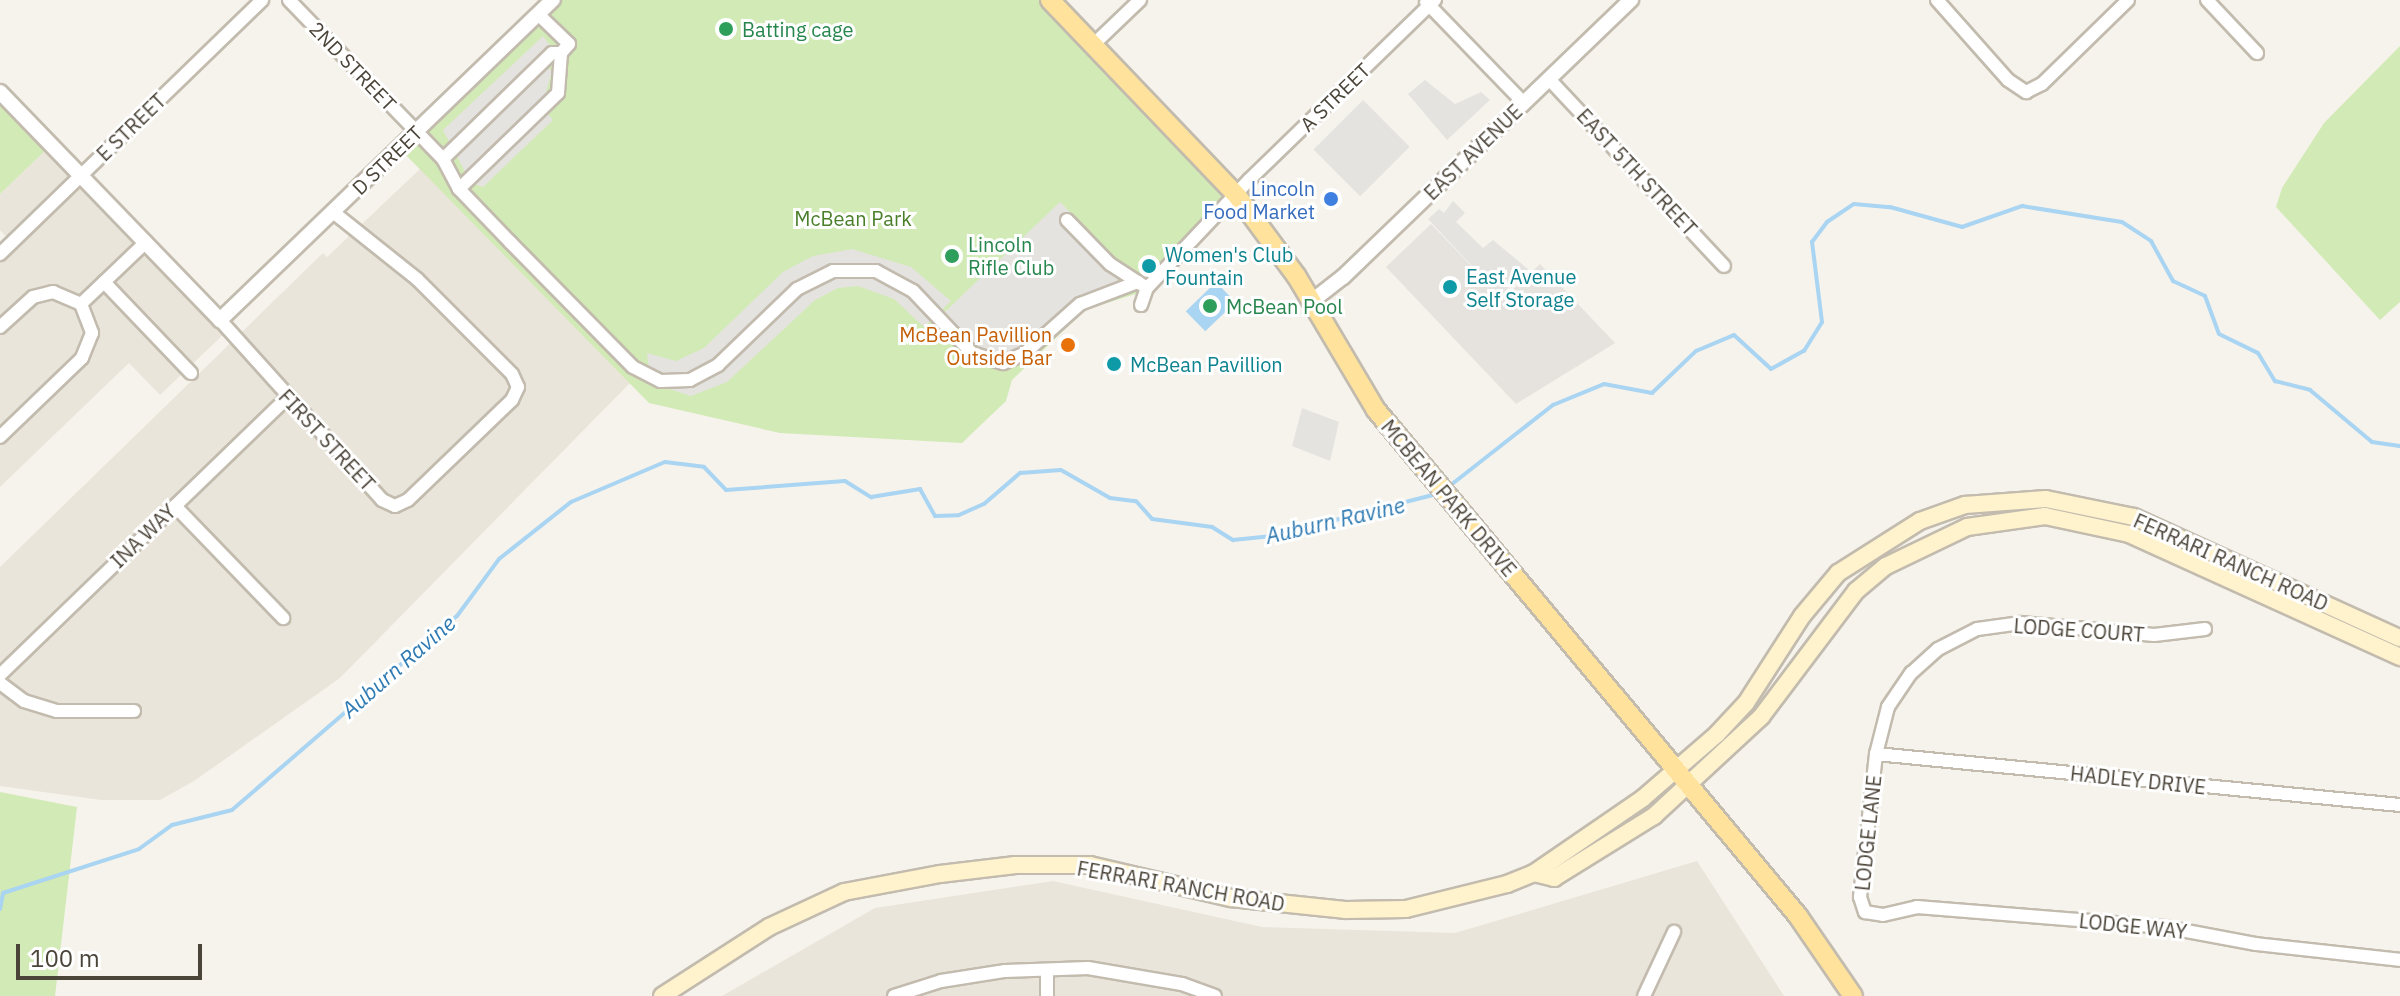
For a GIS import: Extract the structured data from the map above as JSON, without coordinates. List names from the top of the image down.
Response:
{
  "streets": {
    "main road": ["MCBEAN PARK DRIVE", "FERRARI RANCH ROAD"],
    "street": [
      "2ND STREET",
      "A STREET",
      "E STREET",
      "EAST AVENUE",
      "D STREET",
      "EAST 5TH STREET",
      "FIRST STREET",
      "INA WAY",
      "LODGE COURT",
      "HADLEY DRIVE",
      "LODGE LANE",
      "LODGE WAY"
    ]
  },
  "crossings": [
    ["2ND STREET", "A STREET"],
    ["2ND STREET", "D STREET"],
    ["A STREET", "MCBEAN PARK DRIVE"],
    ["E STREET", "FIRST STREET"],
    ["EAST AVENUE", "EAST 5TH STREET"],
    ["EAST AVENUE", "MCBEAN PARK DRIVE"],
    ["D STREET", "FIRST STREET"],
    ["FIRST STREET", "INA WAY"],
    ["MCBEAN PARK DRIVE", "FERRARI RANCH ROAD"],
    ["LODGE COURT", "HADLEY DRIVE"],
    ["LODGE COURT", "LODGE LANE"],
    ["HADLEY DRIVE", "LODGE LANE"],
    ["LODGE LANE", "LODGE WAY"]
  ],
  "water": ["Auburn Ravine"],
  "parks": ["McBean Park"],
  "places": [
    "Batting cage",
    "Lincoln Food Market",
    "Lincoln Rifle Club",
    "Women's Club Fountain",
    "East Avenue Self Storage",
    "McBean Pool",
    "McBean Pavillion Outside Bar",
    "McBean Pavillion"
  ],
  "scale_bar": "100 m"
}
